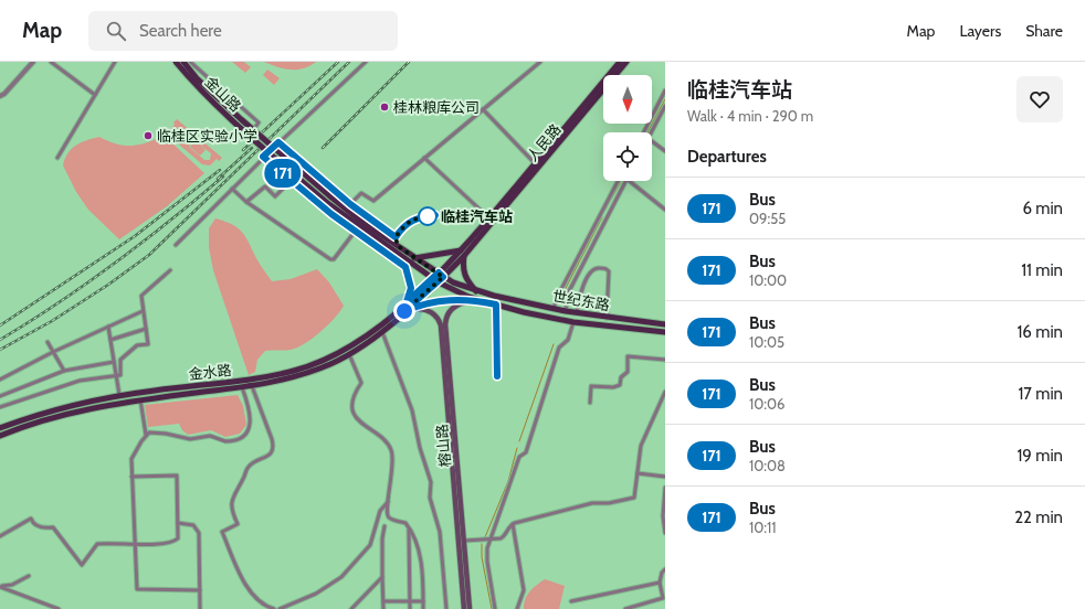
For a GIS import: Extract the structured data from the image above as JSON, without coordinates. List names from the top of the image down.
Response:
{
  "streets": {
    "main road": [
      "金山路",
      "人民路",
      "世纪东路",
      "金水路",
      "榕山路"
    ]
  },
  "crossings": [
    ["金山路", "世纪东路"],
    ["金山路", "金水路"],
    ["金山路", "榕山路"],
    ["世纪东路", "榕山路"],
    ["金水路", "榕山路"]
  ],
  "places": ["桂林粮库公司", "临桂区实验小学", "临桂汽车站"],
  "lines": ["bus line 171"],
  "north": "bottom",
  "page": {
    "header": "Map",
    "search": "Search here",
    "nav": ["Map", "Layers", "Share"],
    "on_map": "171",
    "heading": [
      ["临桂汽车站", "Walk · 4 min · 290 m"],
      "Departures"
    ],
    "list": [
      {
        "mark": "171",
        "name": "Bus",
        "note": "09:55",
        "value": "6 min"
      },
      {
        "mark": "171",
        "name": "Bus",
        "note": "10:00",
        "value": "11 min"
      },
      {
        "mark": "171",
        "name": "Bus",
        "note": "10:05",
        "value": "16 min"
      },
      {
        "mark": "171",
        "name": "Bus",
        "note": "10:06",
        "value": "17 min"
      },
      {
        "mark": "171",
        "name": "Bus",
        "note": "10:08",
        "value": "19 min"
      },
      {
        "mark": "171",
        "name": "Bus",
        "note": "10:11",
        "value": "22 min"
      }
    ]
  }
}
